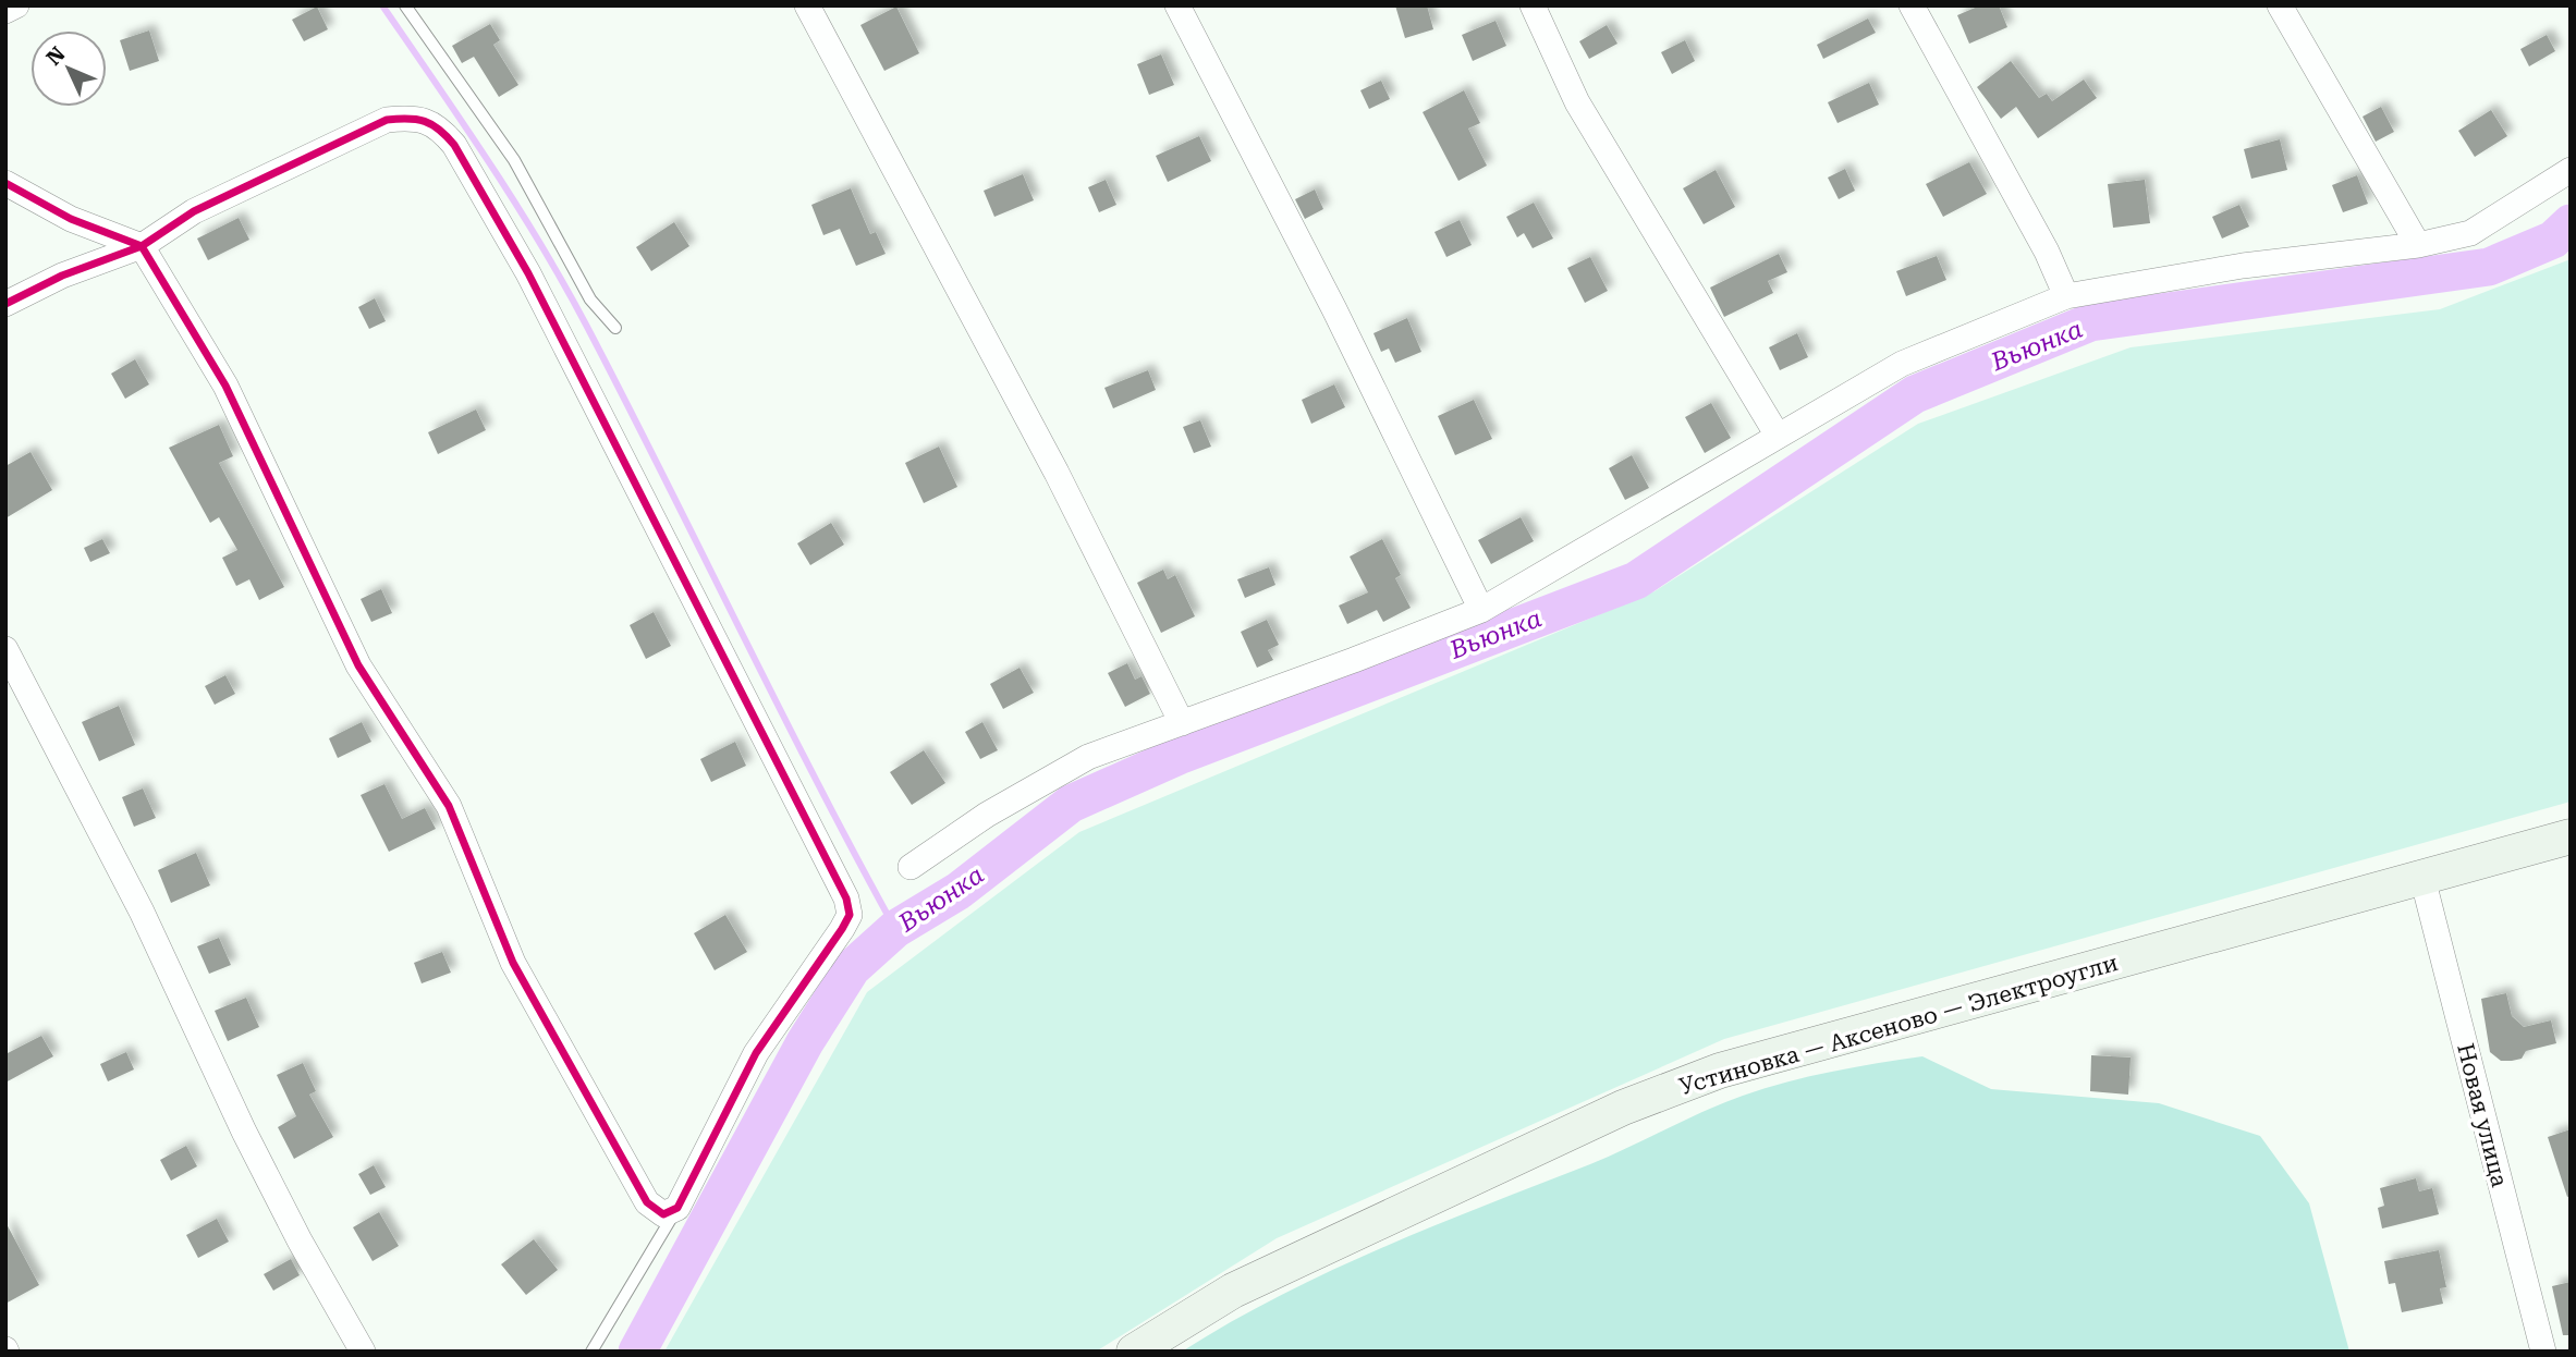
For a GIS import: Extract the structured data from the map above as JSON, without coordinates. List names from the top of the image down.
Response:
{
  "streets": {
    "main road": ["Устиновка — Аксеново — Электроугли"],
    "street": ["Новая улица"]
  },
  "crossings": [
    ["Устиновка — Аксеново — Электроугли", "Новая улица"]
  ],
  "water": ["Вьюнка"],
  "north": "top left"
}
